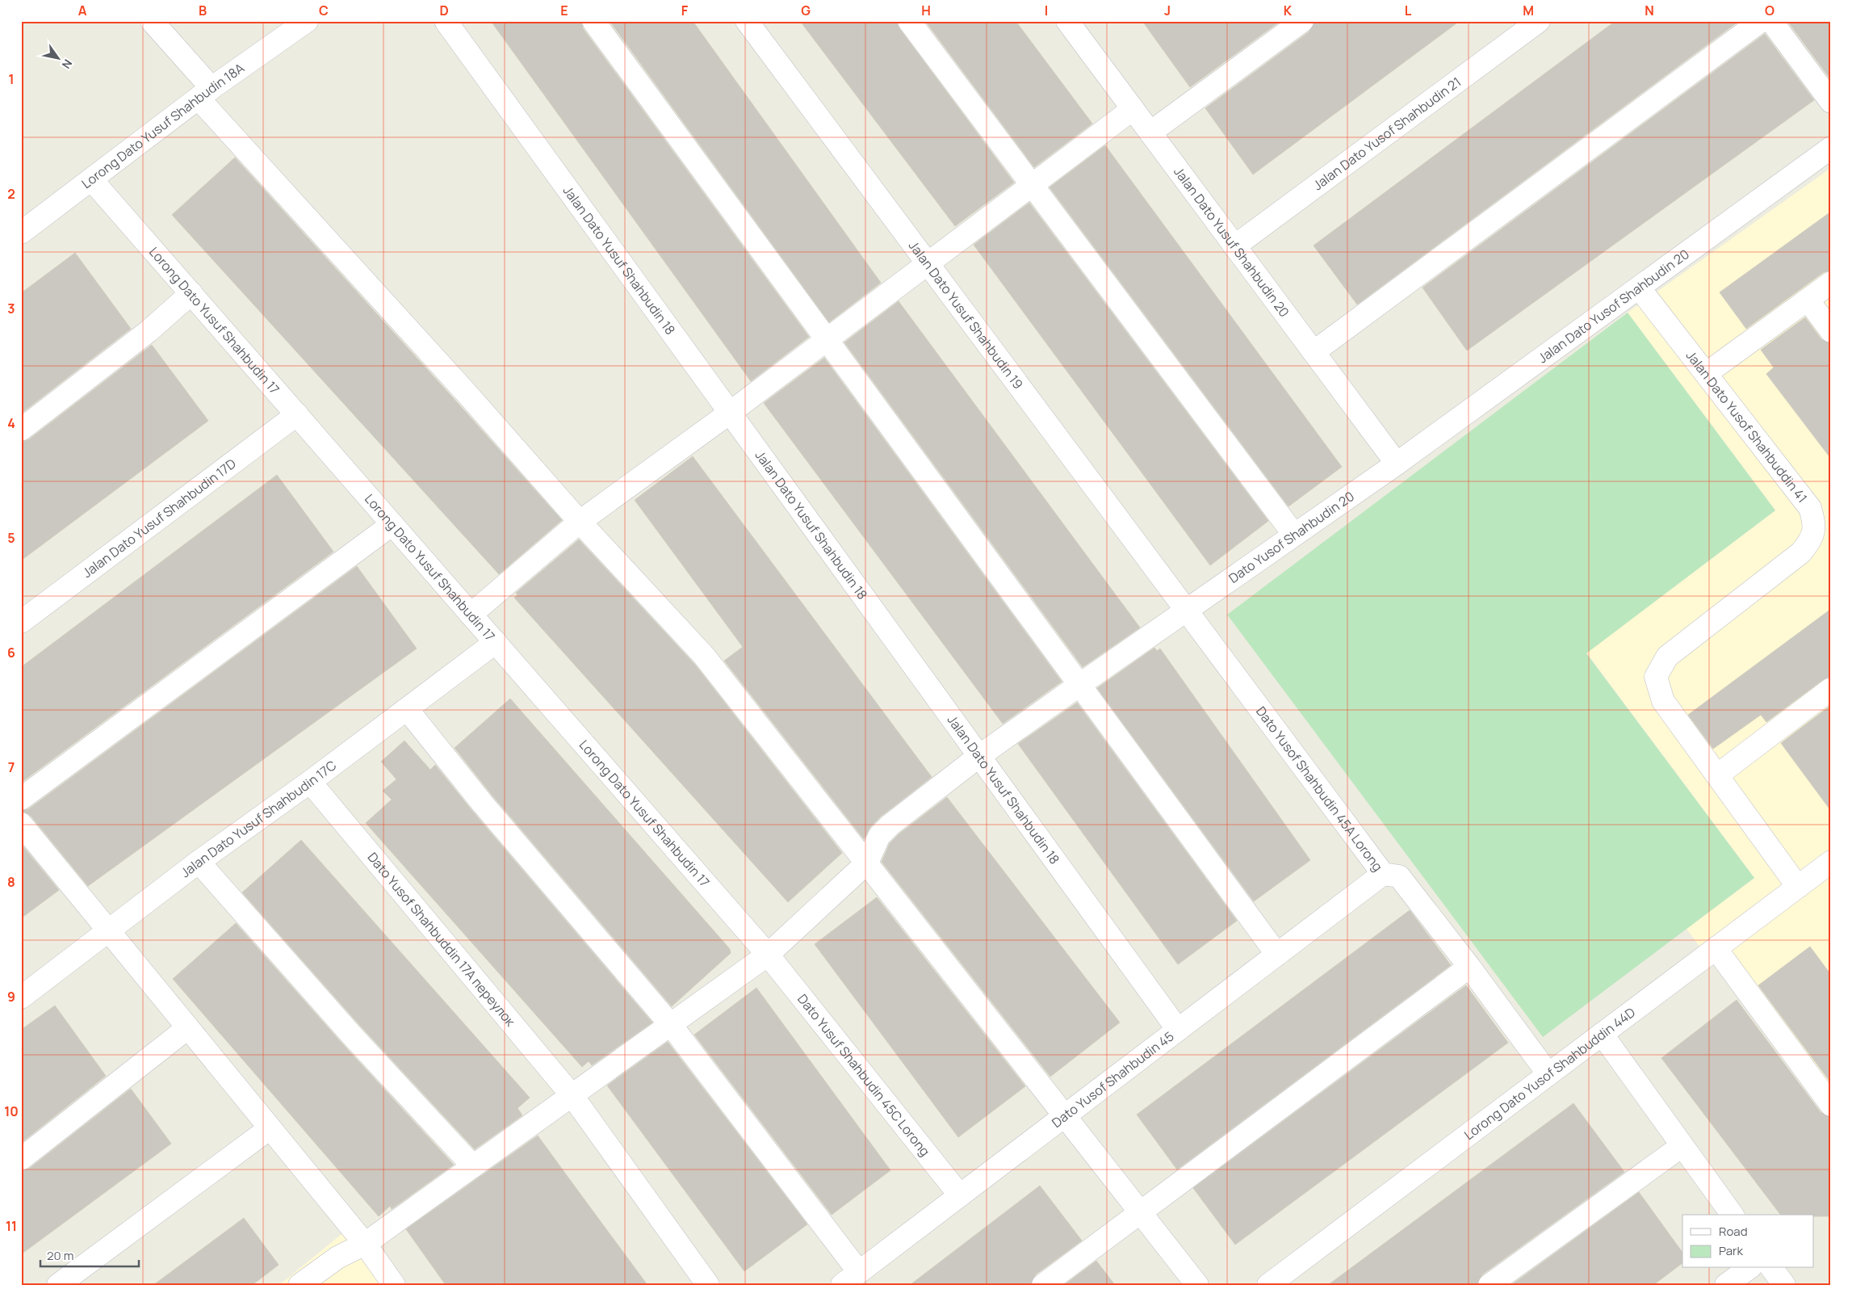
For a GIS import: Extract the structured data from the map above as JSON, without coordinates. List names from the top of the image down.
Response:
{
  "streets": {
    "street": [
      "Lorong Dato Yusuf Shahbudin 18A",
      "Jalan Dato Yusof Shahbudin 21",
      "Jalan Dato Yusuf Shahbudin 20",
      "Jalan Dato Yusuf Shahbudin 18",
      "Jalan Dato Yusof Shahbudin 20",
      "Jalan Dato Yusuf Shahbudin 19",
      "Lorong Dato Yusuf Shahbudin 17",
      "Jalan Dato Yusof Shahbuddin 41",
      "Jalan Dato Yusuf Shahbudin 17D",
      "Dato Yusof Shahbudin 20",
      "Dato Yusof Shahbudin 45A Lorong",
      "Jalan Dato Yusuf Shahbudin 17C",
      "Dato Yusof Shahbuddin 17A переулок",
      "Lorong Dato Yusof Shahbuddin 44D",
      "Dato Yusuf Shahbudin 45C Lorong",
      "Dato Yusof Shahbudin 45"
    ]
  },
  "crossings": [
    ["Lorong Dato Yusuf Shahbudin 18A", "Lorong Dato Yusuf Shahbudin 17"],
    ["Jalan Dato Yusof Shahbudin 21", "Jalan Dato Yusuf Shahbudin 20"],
    ["Jalan Dato Yusuf Shahbudin 20", "Jalan Dato Yusof Shahbudin 20"],
    ["Jalan Dato Yusuf Shahbudin 20", "Dato Yusof Shahbudin 20"],
    ["Jalan Dato Yusuf Shahbudin 18", "Dato Yusof Shahbudin 20"],
    ["Jalan Dato Yusuf Shahbudin 18", "Dato Yusof Shahbudin 45"],
    ["Jalan Dato Yusof Shahbudin 20", "Jalan Dato Yusof Shahbuddin 41"],
    ["Jalan Dato Yusof Shahbudin 20", "Dato Yusof Shahbudin 20"],
    ["Jalan Dato Yusuf Shahbudin 19", "Dato Yusof Shahbudin 20"],
    ["Jalan Dato Yusuf Shahbudin 19", "Dato Yusof Shahbudin 45A Lorong"],
    ["Lorong Dato Yusuf Shahbudin 17", "Jalan Dato Yusuf Shahbudin 17D"],
    ["Lorong Dato Yusuf Shahbudin 17", "Jalan Dato Yusuf Shahbudin 17C"],
    ["Lorong Dato Yusuf Shahbudin 17", "Dato Yusuf Shahbudin 45C Lorong"],
    ["Dato Yusof Shahbudin 20", "Dato Yusof Shahbudin 45A Lorong"],
    ["Dato Yusof Shahbudin 45A Lorong", "Lorong Dato Yusof Shahbuddin 44D"],
    ["Dato Yusof Shahbudin 45A Lorong", "Dato Yusof Shahbudin 45"],
    ["Jalan Dato Yusuf Shahbudin 17C", "Dato Yusof Shahbuddin 17A переулок"],
    ["Dato Yusuf Shahbudin 45C Lorong", "Dato Yusof Shahbudin 45"]
  ],
  "legend": ["Road", "Park"],
  "scale_bar": "20 m",
  "north": "bottom right",
  "grid": {
    "columns": [
      "A",
      "B",
      "C",
      "D",
      "E",
      "F",
      "G",
      "H",
      "I",
      "J",
      "K",
      "L",
      "M",
      "N",
      "O"
    ],
    "rows": [
      "1",
      "2",
      "3",
      "4",
      "5",
      "6",
      "7",
      "8",
      "9",
      "10",
      "11"
    ]
  }
}
